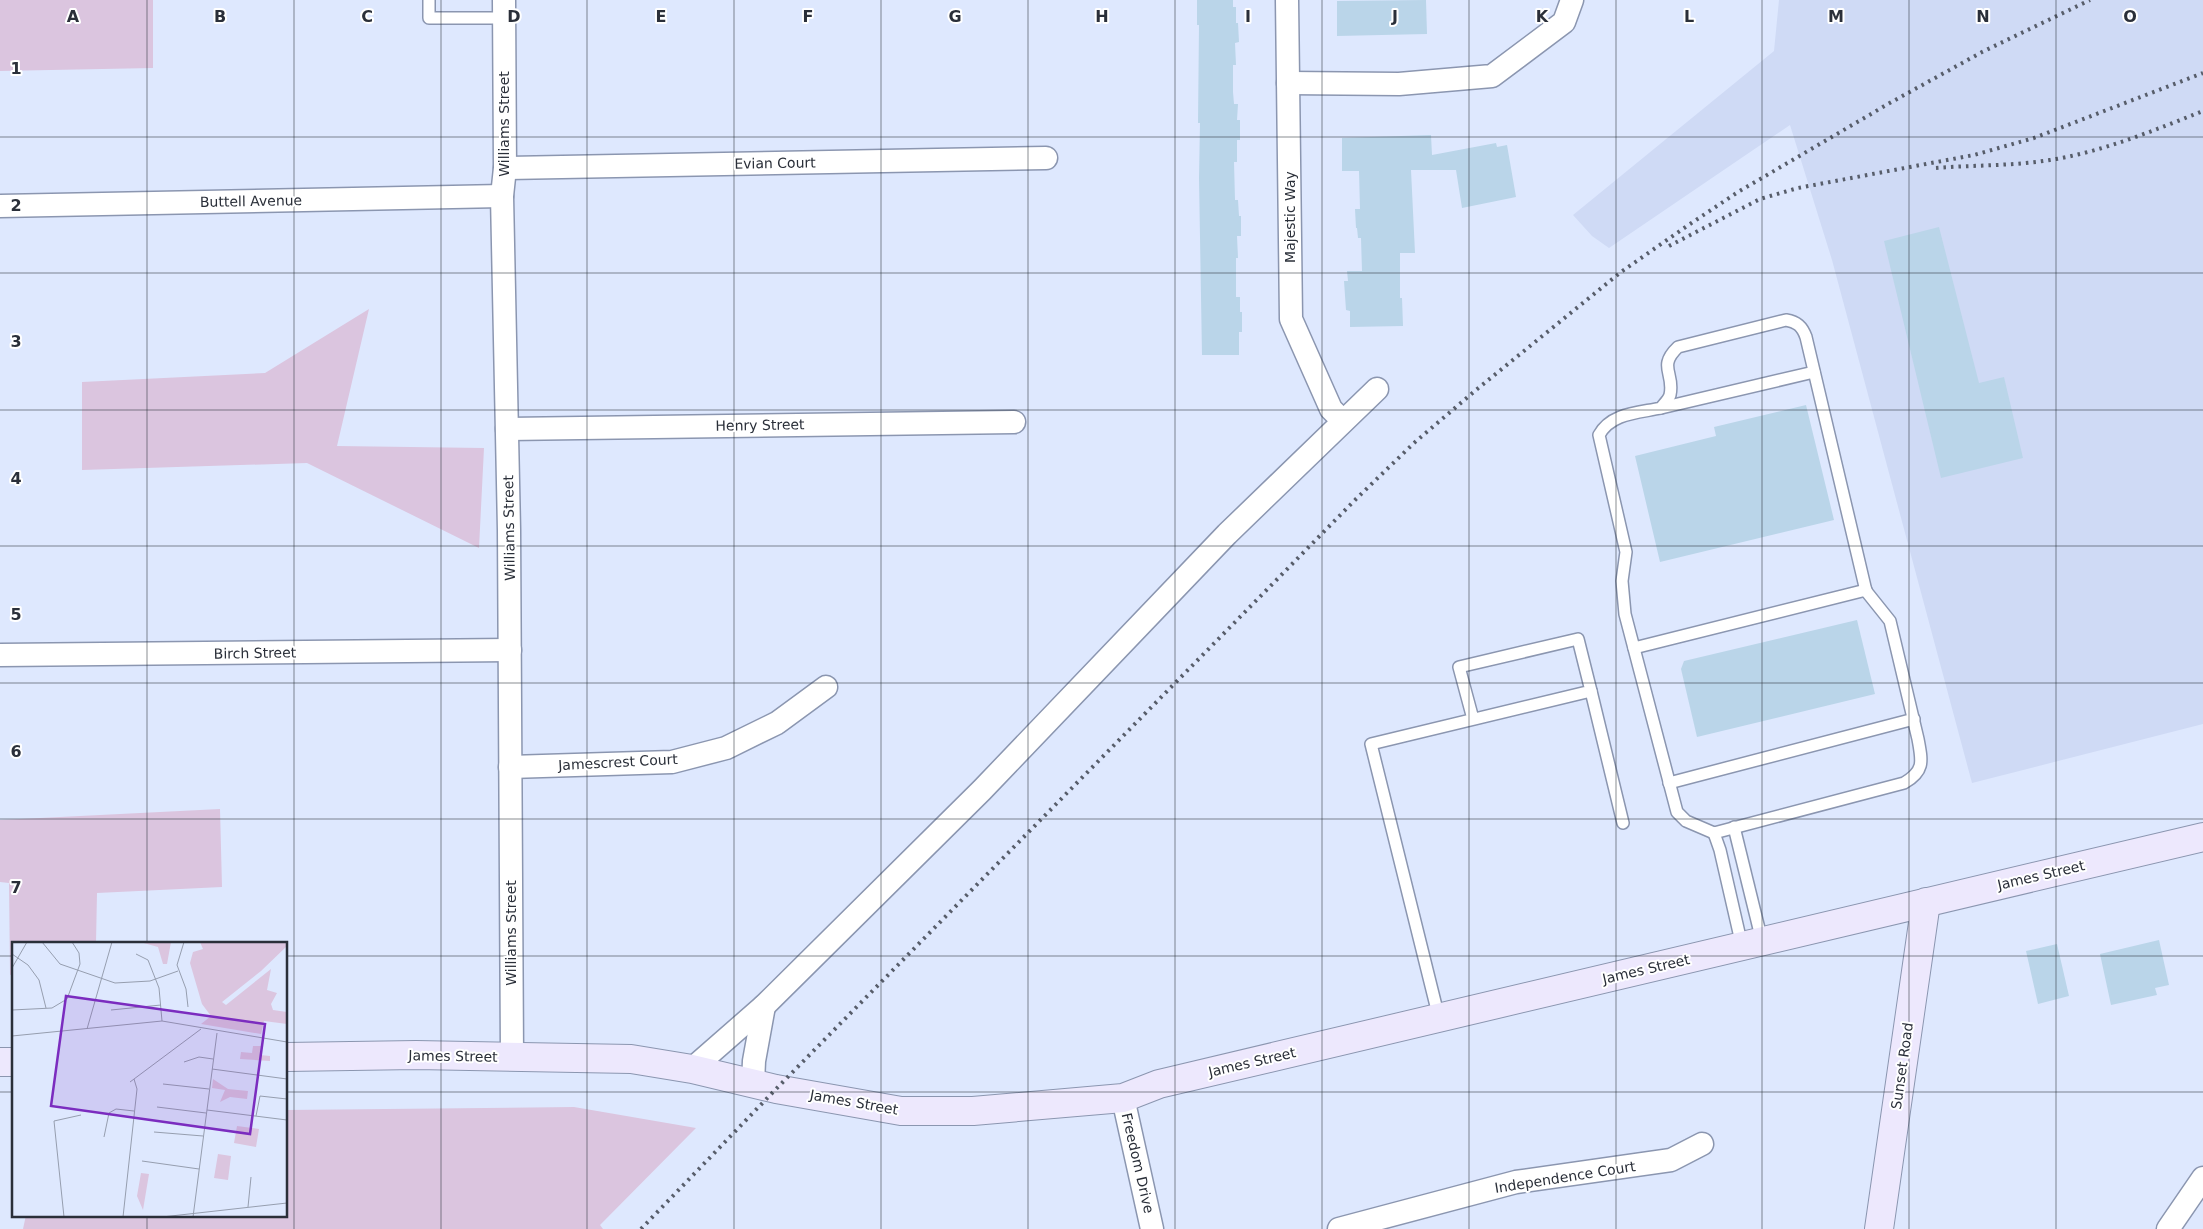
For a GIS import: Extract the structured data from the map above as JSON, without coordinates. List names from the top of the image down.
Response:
{
  "streets": {
    "street": [
      "Williams Street",
      "Evian Court",
      "Buttell Avenue",
      "Majestic Way",
      "Henry Street",
      "Birch Street",
      "Jamescrest Court",
      "James Street",
      "Sunset Road",
      "Freedom Drive",
      "Independence Court"
    ]
  },
  "crossings": [
    ["Williams Street", "Evian Court"],
    ["Williams Street", "Buttell Avenue"],
    ["Williams Street", "Henry Street"],
    ["Williams Street", "Birch Street"],
    ["Williams Street", "Jamescrest Court"],
    ["Williams Street", "James Street"],
    ["James Street", "Sunset Road"],
    ["James Street", "Freedom Drive"]
  ],
  "grid": {
    "columns": [
      "A",
      "B",
      "C",
      "D",
      "E",
      "F",
      "G",
      "H",
      "I",
      "J",
      "K",
      "L",
      "M",
      "N",
      "O"
    ],
    "rows": [
      "1",
      "2",
      "3",
      "4",
      "5",
      "6",
      "7"
    ]
  }
}
